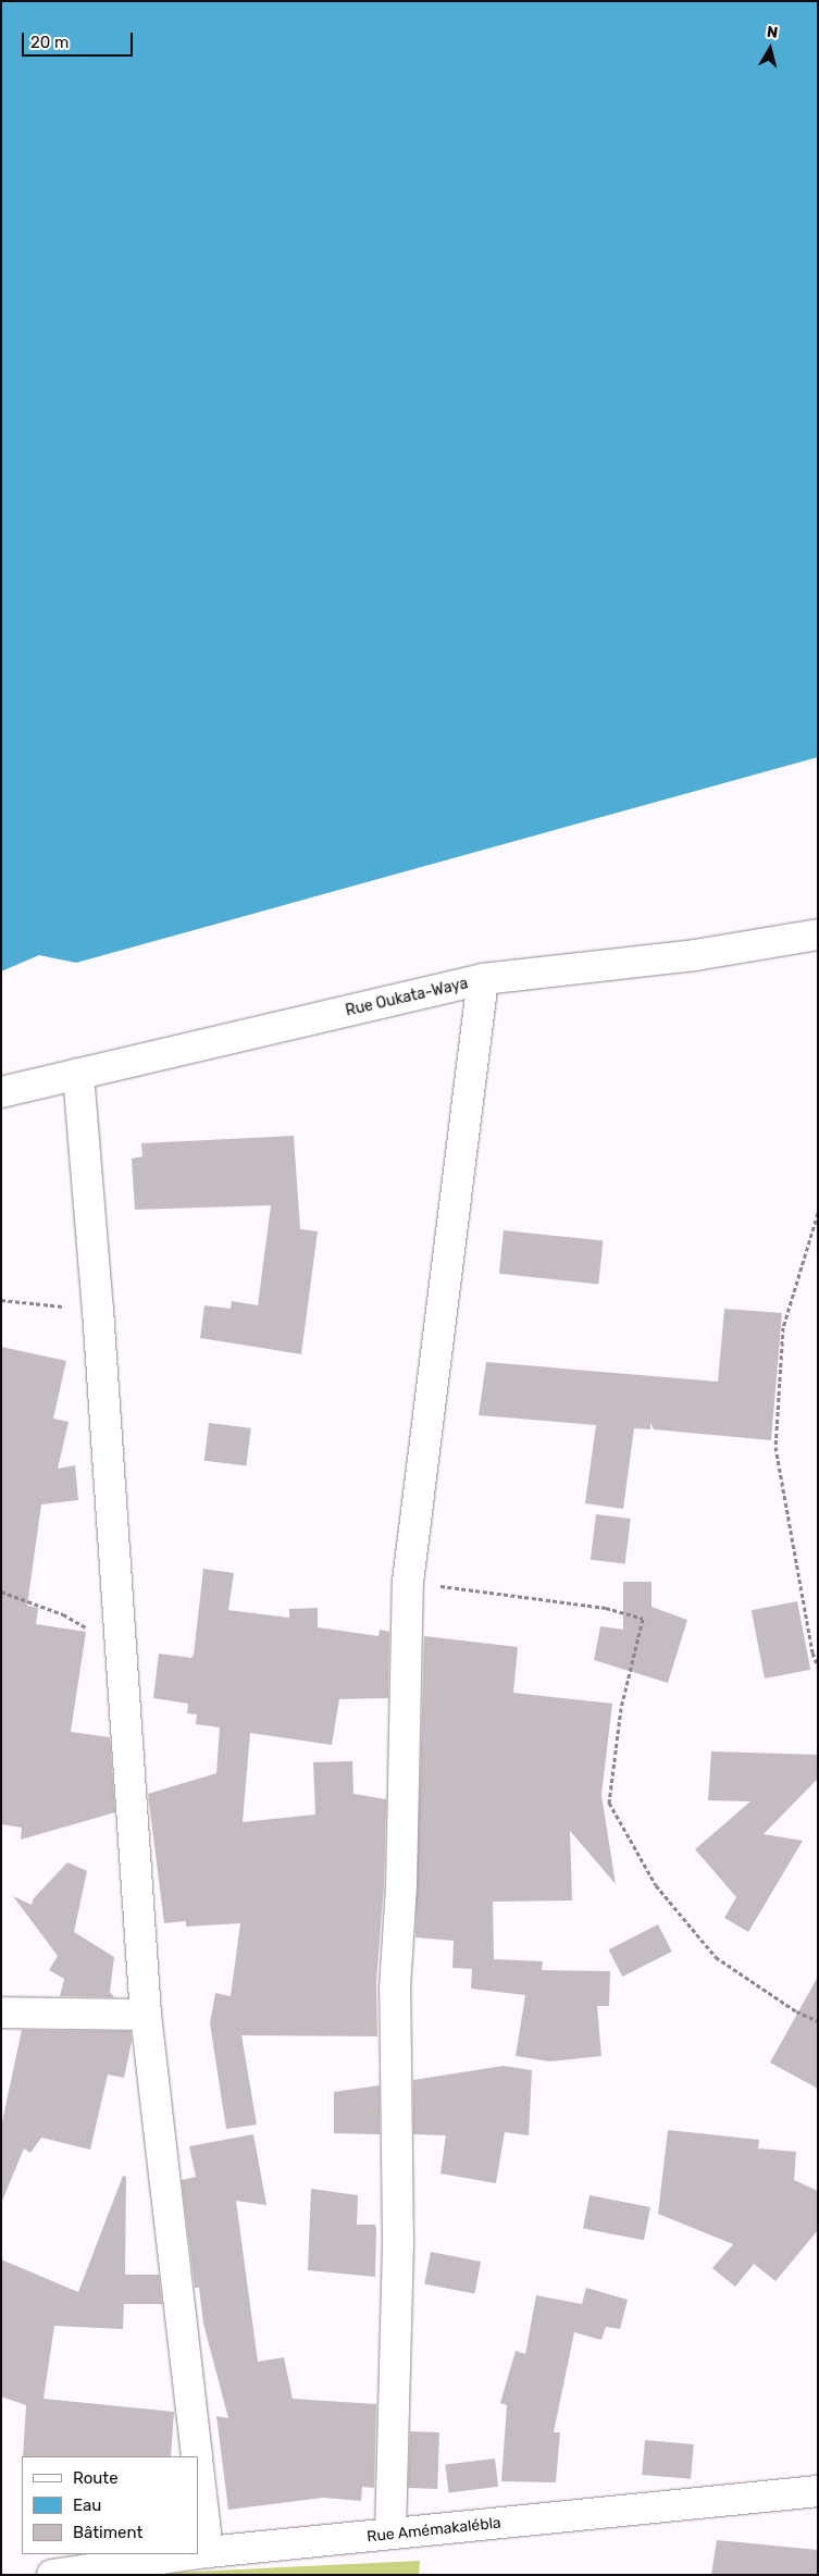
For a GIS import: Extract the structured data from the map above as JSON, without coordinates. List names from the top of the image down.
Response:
{
  "streets": {
    "street": ["Rue Oukata-Waya", "Rue Amémakalébla"]
  },
  "legend": ["Route", "Eau", "Bâtiment"],
  "scale_bar": "20 m",
  "north": "top"
}
